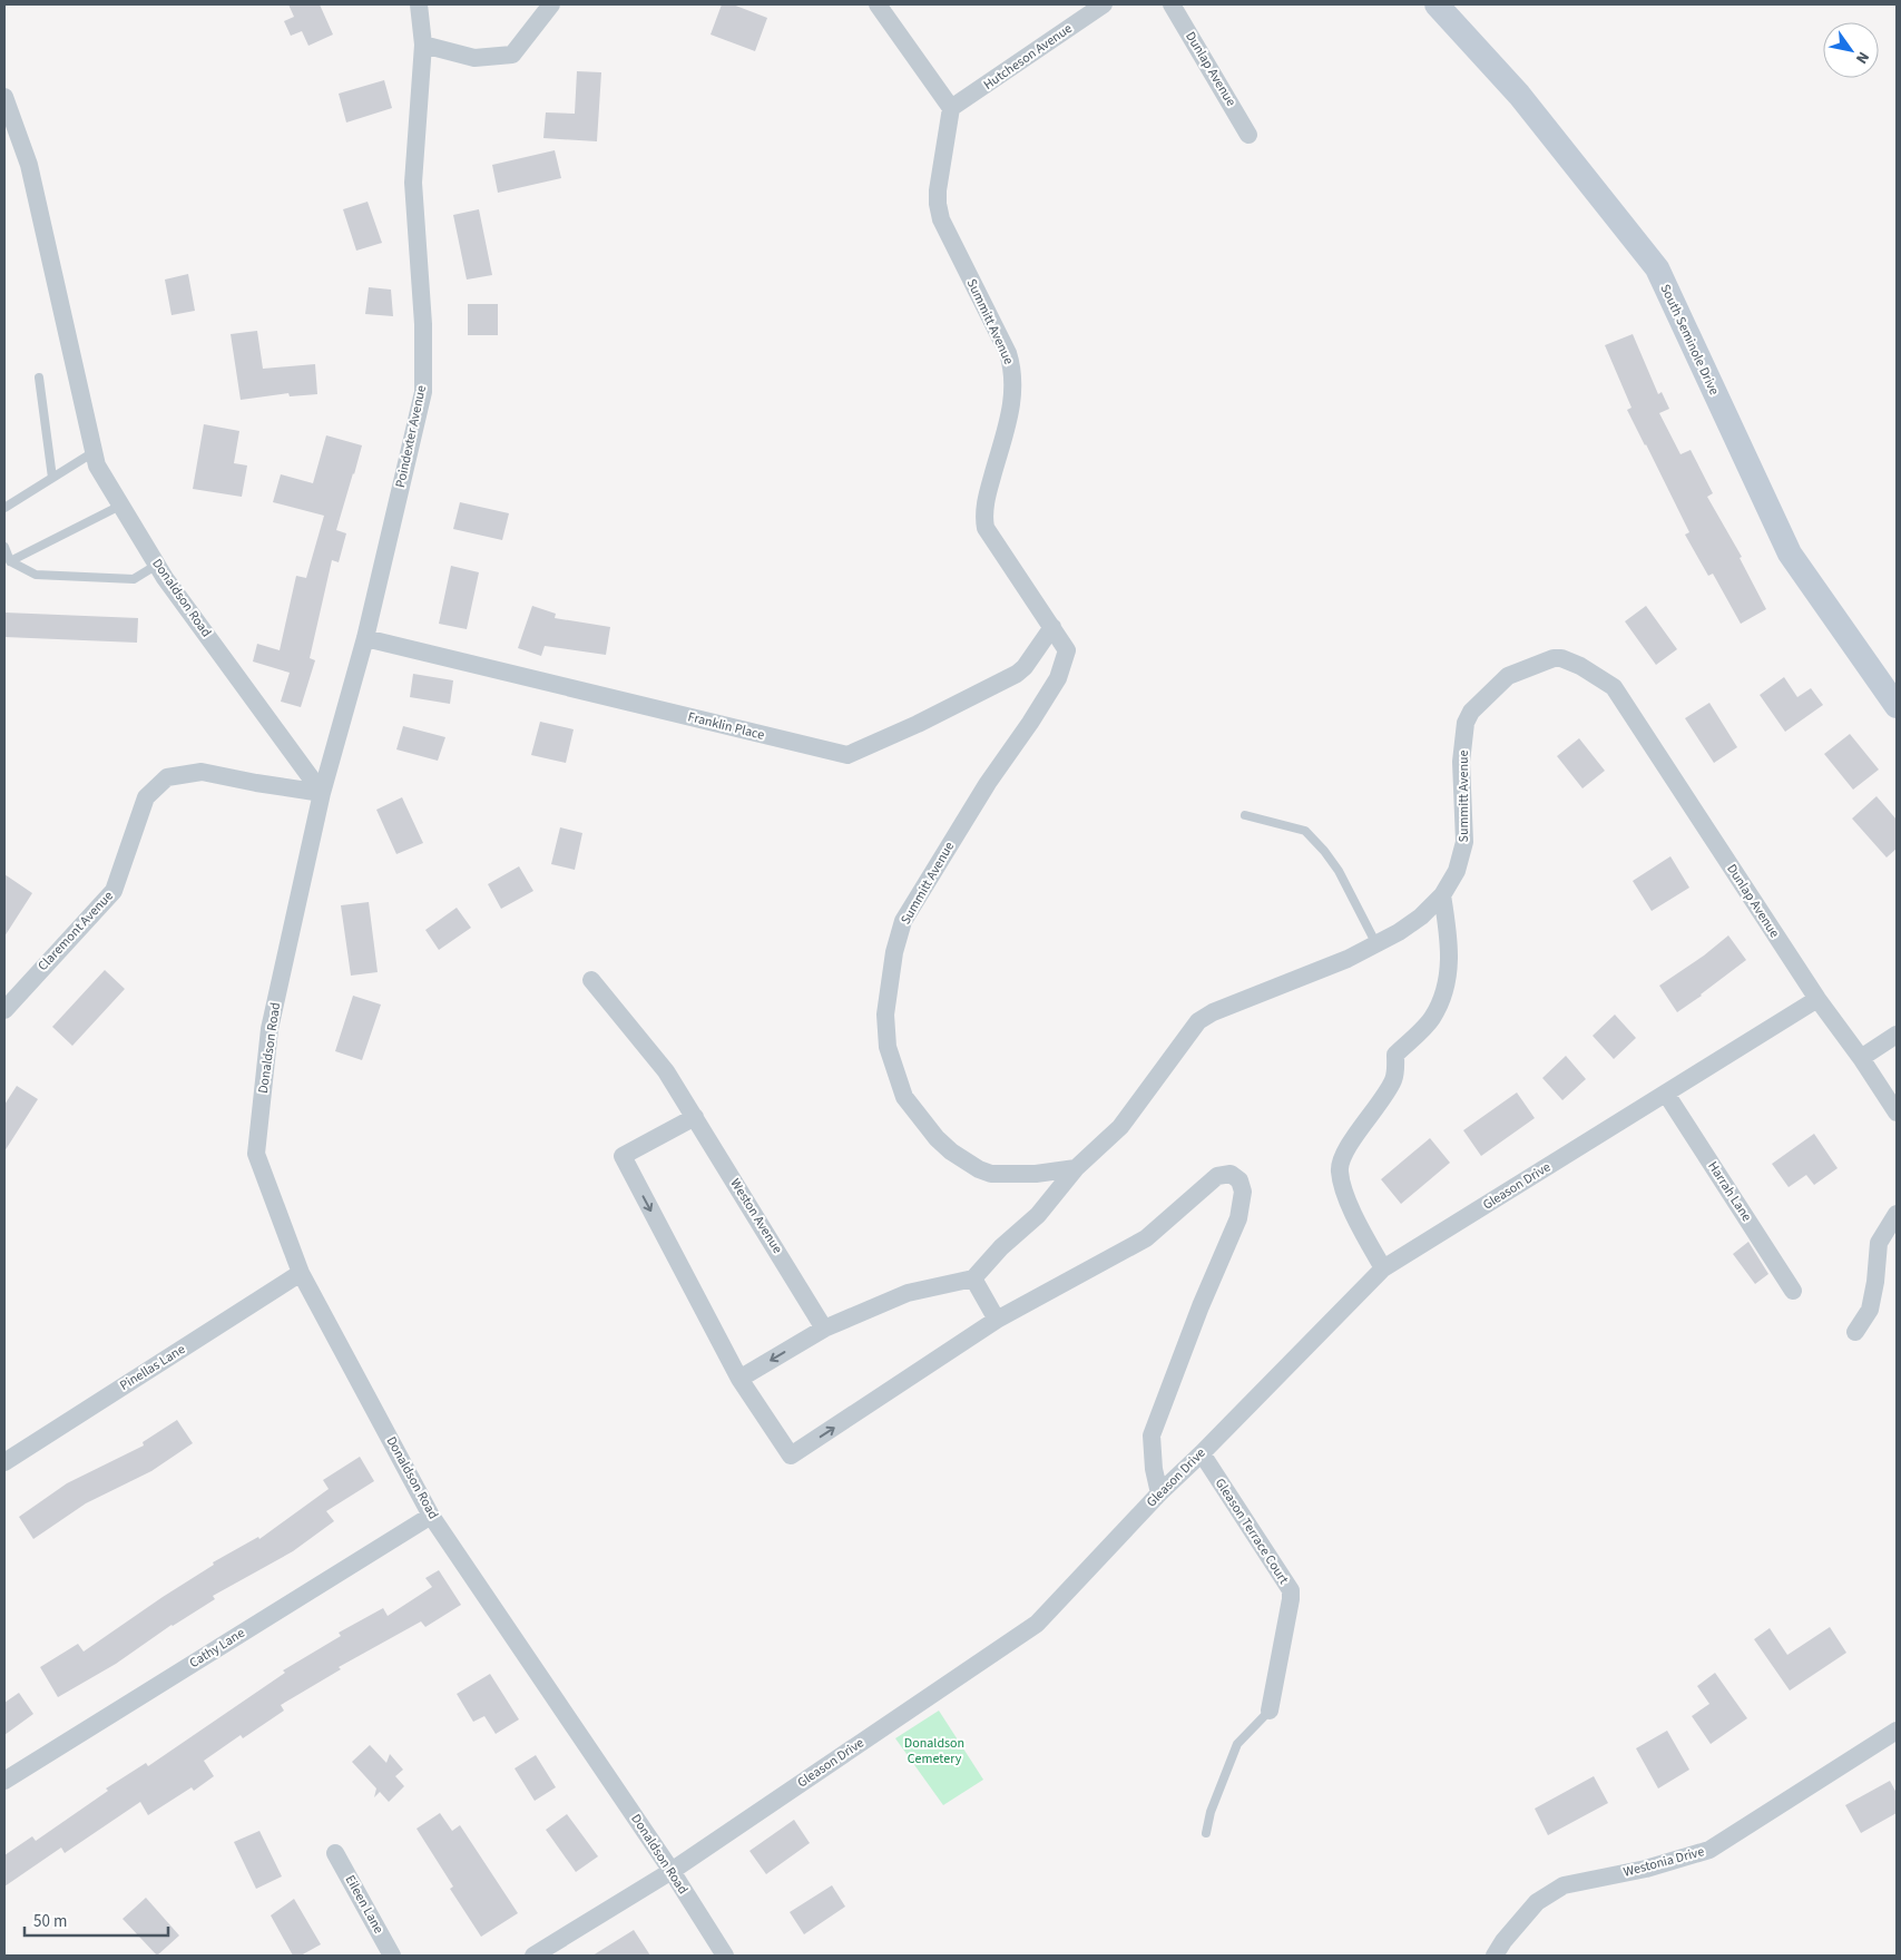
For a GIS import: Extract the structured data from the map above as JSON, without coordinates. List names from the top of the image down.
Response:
{
  "streets": {
    "street": [
      "Hutcheson Avenue",
      "Dunlap Avenue",
      "Summitt Avenue",
      "South Seminole Drive",
      "Poindexter Avenue",
      "Donaldson Road",
      "Franklin Place",
      "Claremont Avenue",
      "Gleason Drive",
      "Harrah Lane",
      "Weston Avenue",
      "Pinellas Lane",
      "Gleason Terrace Court",
      "Cathy Lane",
      "Westonia Drive",
      "Eileen Lane"
    ]
  },
  "crossings": [
    ["Hutcheson Avenue", "Summitt Avenue"],
    ["Dunlap Avenue", "Summitt Avenue"],
    ["Dunlap Avenue", "Gleason Drive"],
    ["Summitt Avenue", "Franklin Place"],
    ["Poindexter Avenue", "Donaldson Road"],
    ["Poindexter Avenue", "Franklin Place"],
    ["Poindexter Avenue", "Claremont Avenue"],
    ["Donaldson Road", "Claremont Avenue"],
    ["Donaldson Road", "Gleason Drive"],
    ["Donaldson Road", "Pinellas Lane"],
    ["Donaldson Road", "Cathy Lane"],
    ["Gleason Drive", "Harrah Lane"],
    ["Gleason Drive", "Gleason Terrace Court"]
  ],
  "parks": ["Donaldson Cemetery"],
  "scale_bar": "50 m",
  "north": "bottom right"
}
